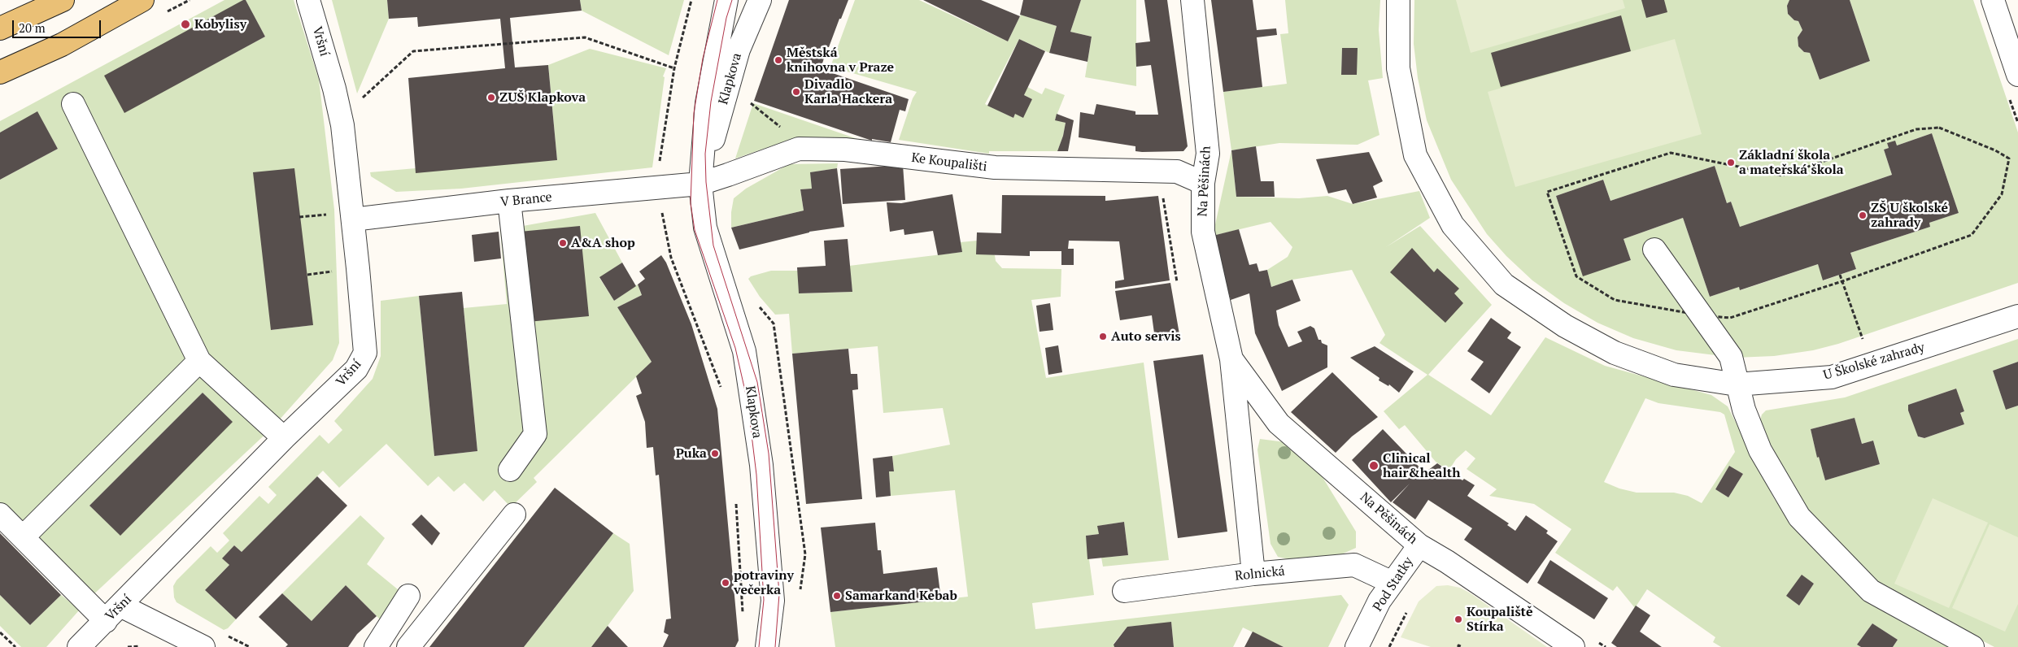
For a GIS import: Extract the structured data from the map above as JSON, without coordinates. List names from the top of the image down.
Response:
{
  "streets": {
    "street": [
      "Vršní",
      "Klapkova",
      "Ke Koupališti",
      "Na Pěšinách",
      "V Brance",
      "U Školské zahrady",
      "Rolnická",
      "Pod Statky"
    ]
  },
  "crossings": [
    ["Vršní", "V Brance"],
    ["Klapkova", "Ke Koupališti"],
    ["Klapkova", "V Brance"],
    ["Ke Koupališti", "Na Pěšinách"],
    ["Ke Koupališti", "V Brance"],
    ["Na Pěšinách", "Rolnická"],
    ["Na Pěšinách", "Pod Statky"],
    ["Rolnická", "Pod Statky"]
  ],
  "places": [
    "Kobylisy",
    "Městská knihovna v Praze",
    "Divadlo Karla Hackera",
    "ZUŠ Klapkova",
    "Základní škola a mateřská škola",
    "ZŠ U školské zahrady",
    "A&A shop",
    "Auto servis",
    "Puka",
    "Clinical hair&health",
    "potraviny večerka",
    "Samarkand Kebab",
    "Koupaliště Stírka"
  ],
  "scale_bar": "20 m"
}
